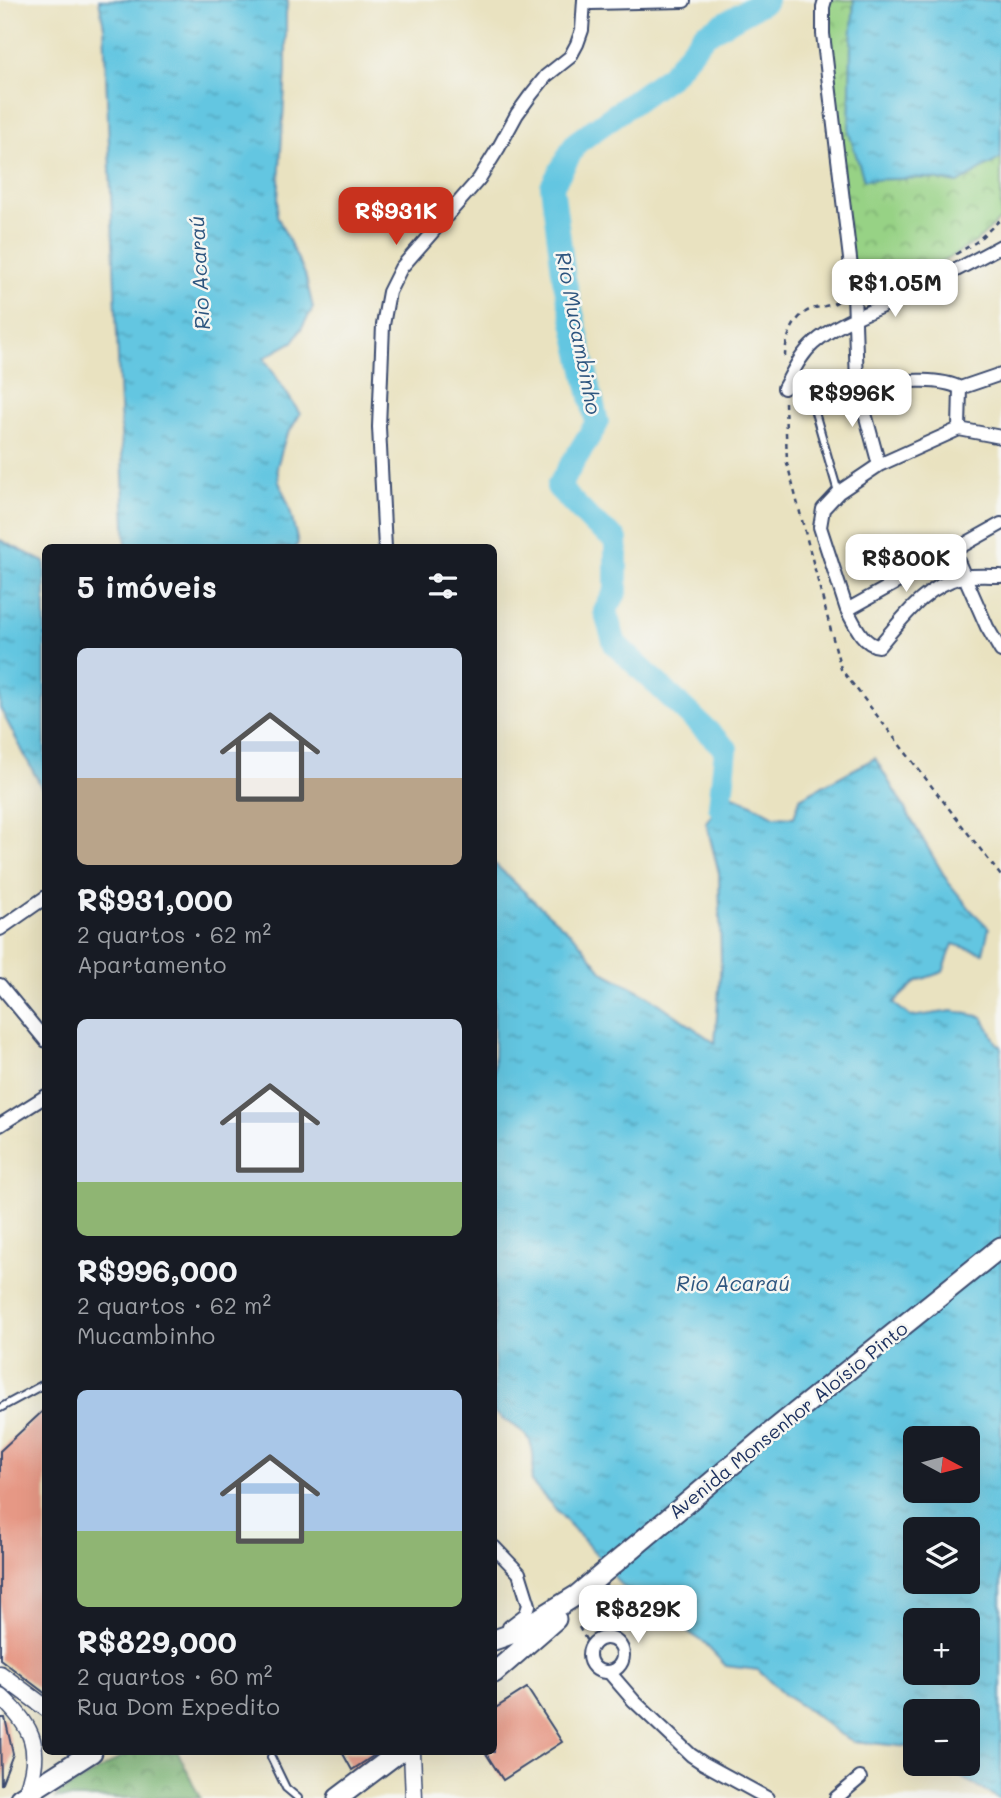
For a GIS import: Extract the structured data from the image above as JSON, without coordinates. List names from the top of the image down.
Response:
{
  "streets": {
    "main road": ["Avenida Monsenhor Aloísio Pinto"]
  },
  "water": ["Rio Acaraú", "Rio Mucambinho"],
  "north": "right",
  "page": {
    "price": [
      "R$931K",
      "R$1.05M",
      "R$996K",
      "R$800K",
      "R$829K"
    ],
    "heading": "5 imóveis",
    "list": [
      {
        "name": "R$931,000",
        "note": "2 quartos · 62 m² · Apartamento"
      },
      {
        "name": "R$996,000",
        "note": "2 quartos · 62 m² · Mucambinho"
      },
      {
        "name": "R$829,000",
        "note": "2 quartos · 60 m² · Rua Dom Expedito"
      }
    ],
    "map_buttons": ["+", "−"]
  }
}
